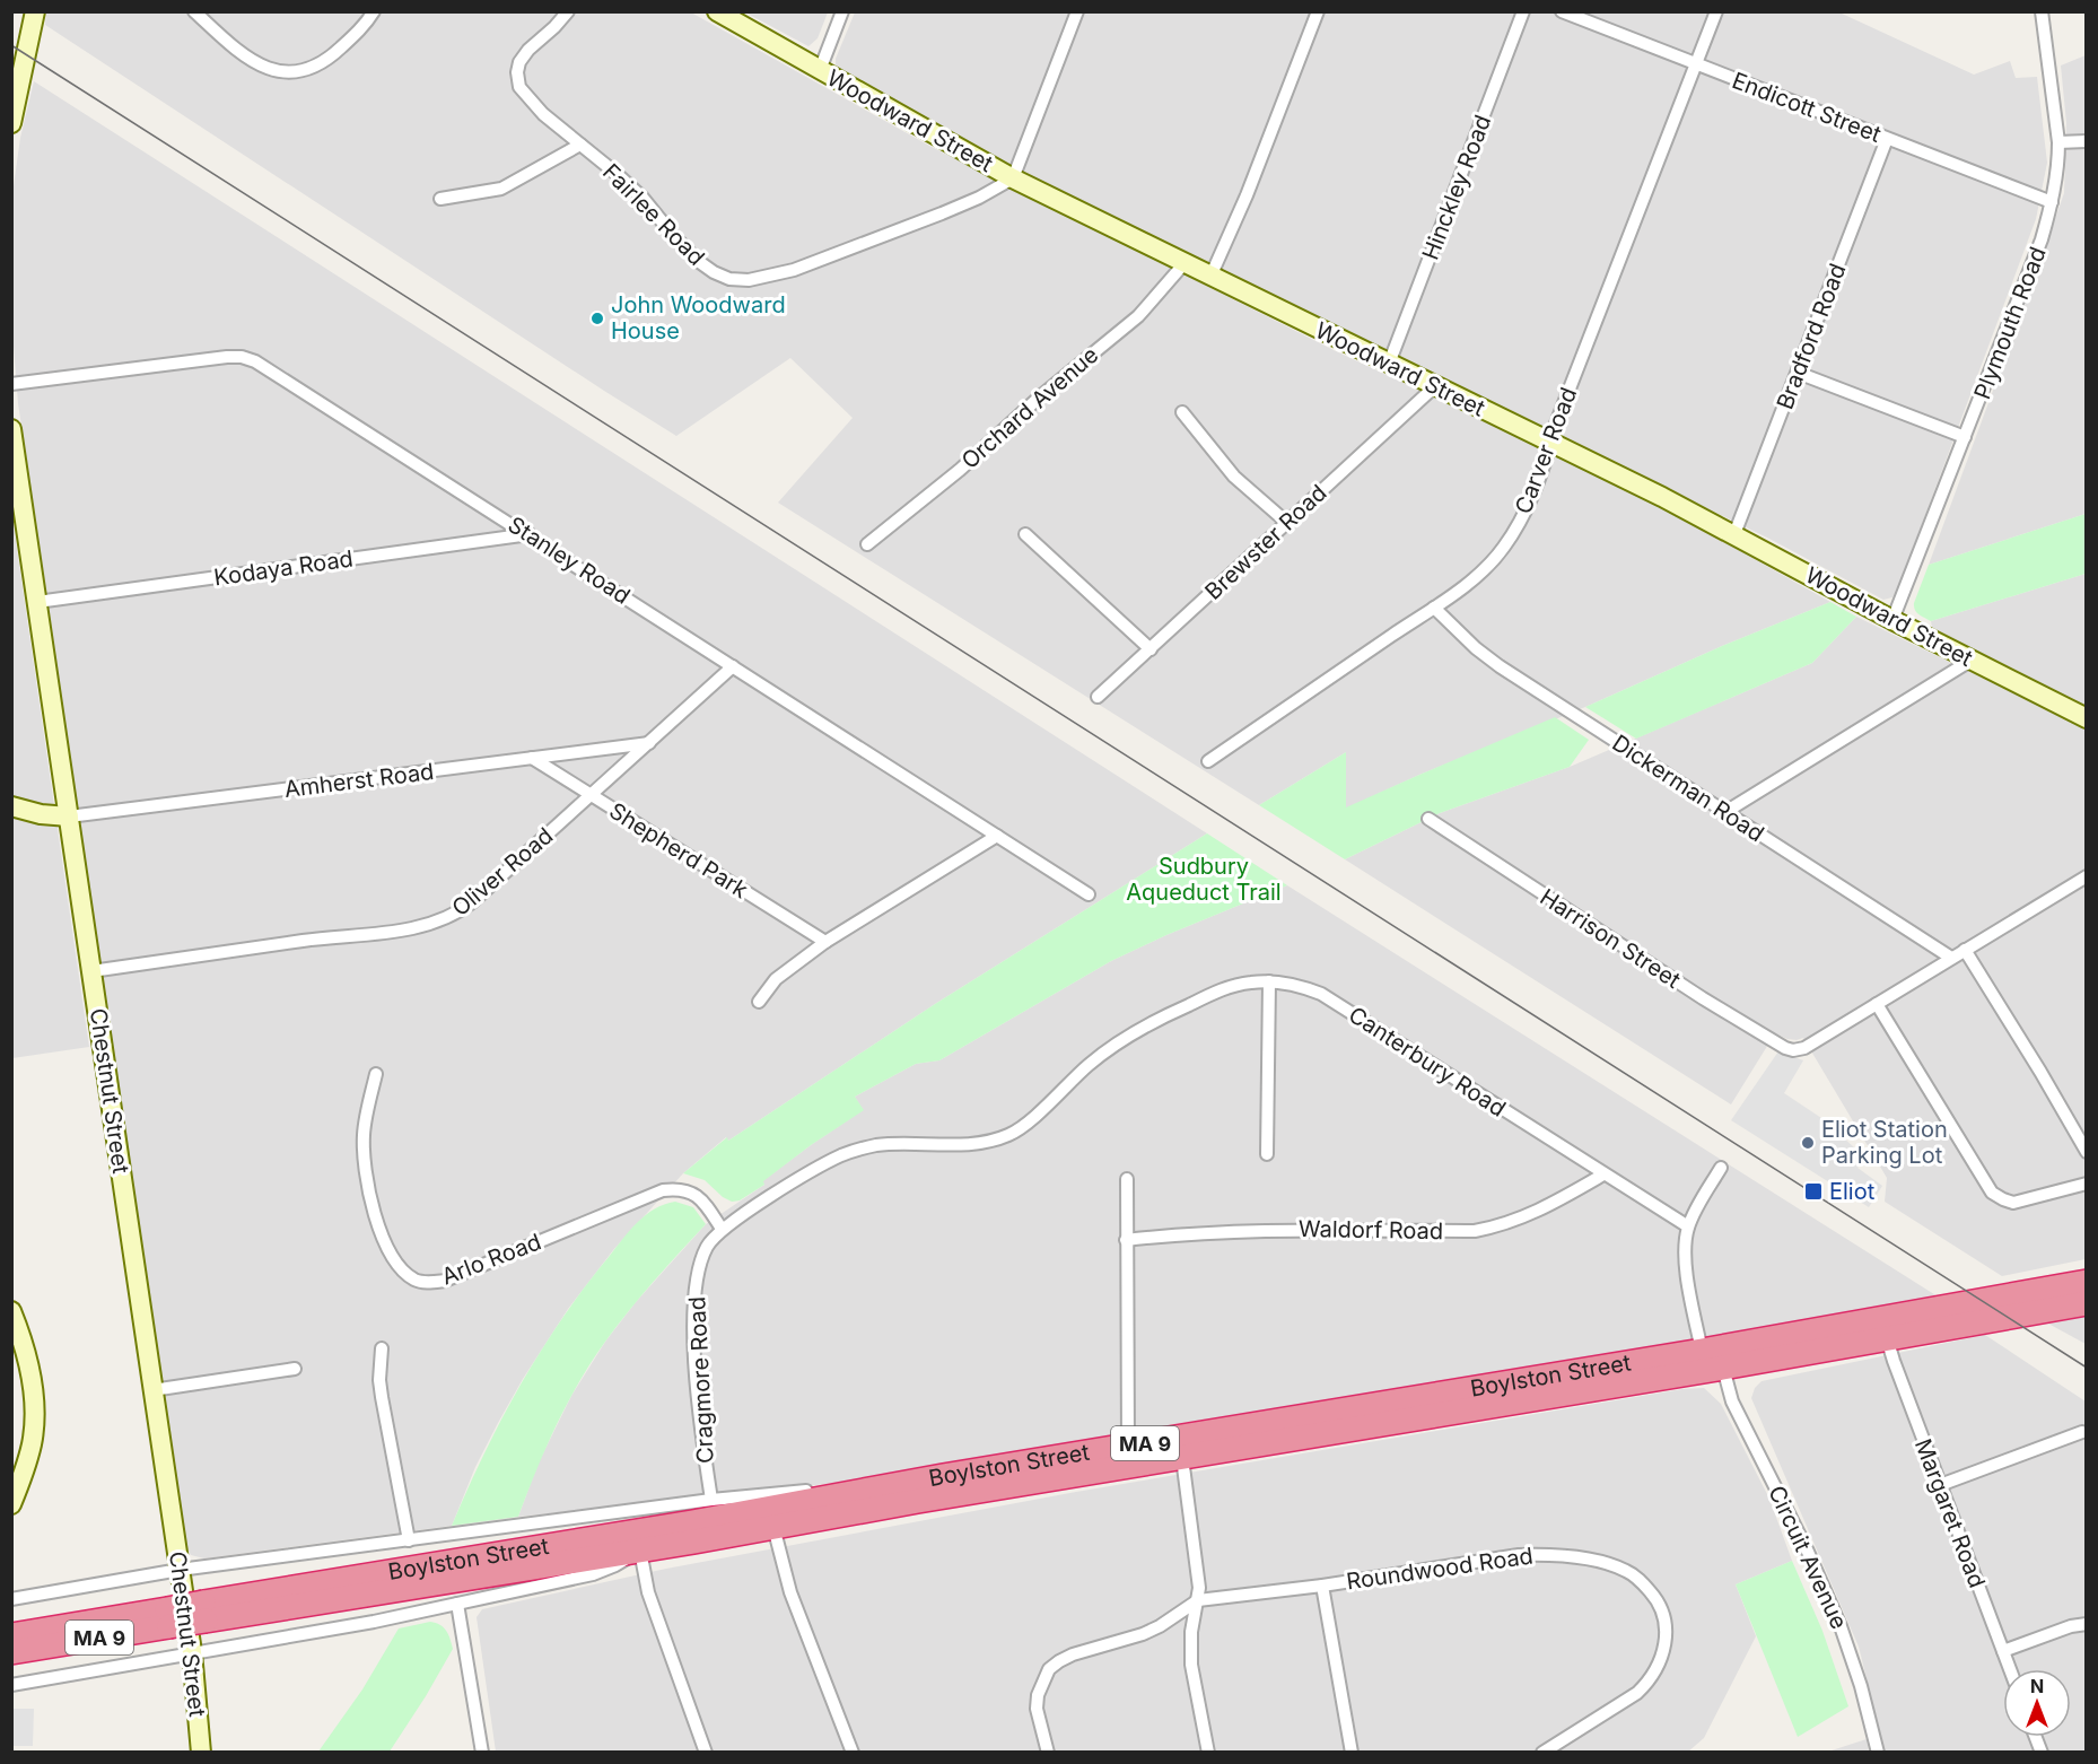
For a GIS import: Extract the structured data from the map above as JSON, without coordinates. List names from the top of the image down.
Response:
{
  "streets": {
    "highway": ["Boylston Street", "MA 9"],
    "main road": ["Woodward Street", "Chestnut Street"],
    "street": [
      "Endicott Street",
      "Hinckley Road",
      "Fairlee Road",
      "Plymouth Road",
      "Bradford Road",
      "Orchard Avenue",
      "Carver Road",
      "Brewster Road",
      "Stanley Road",
      "Kodaya Road",
      "Amherst Road",
      "Dickerman Road",
      "Shepherd Park",
      "Oliver Road",
      "Harrison Street",
      "Canterbury Road",
      "Waldorf Road",
      "Arlo Road",
      "Cragmore Road",
      "Margaret Road",
      "Circuit Avenue",
      "Roundwood Road"
    ]
  },
  "crossings": [
    ["Endicott Street", "Plymouth Road"],
    ["Endicott Street", "Bradford Road"],
    ["Endicott Street", "Carver Road"],
    ["Woodward Street", "Hinckley Road"],
    ["Woodward Street", "Fairlee Road"],
    ["Woodward Street", "Plymouth Road"],
    ["Woodward Street", "Bradford Road"],
    ["Woodward Street", "Orchard Avenue"],
    ["Woodward Street", "Carver Road"],
    ["Woodward Street", "Brewster Road"],
    ["Carver Road", "Dickerman Road"],
    ["Stanley Road", "Kodaya Road"],
    ["Stanley Road", "Oliver Road"],
    ["Kodaya Road", "Chestnut Street"],
    ["Amherst Road", "Shepherd Park"],
    ["Amherst Road", "Oliver Road"],
    ["Amherst Road", "Chestnut Street"],
    ["Shepherd Park", "Oliver Road"],
    ["Oliver Road", "Chestnut Street"],
    ["Canterbury Road", "Waldorf Road"],
    ["Canterbury Road", "Cragmore Road"],
    ["Arlo Road", "Cragmore Road"],
    ["Boylston Street", "Margaret Road"],
    ["Boylston Street", "Circuit Avenue"]
  ],
  "parks": ["Sudbury Aqueduct Trail"],
  "places": {
    "other": ["John Woodward House", "Eliot Station Parking Lot"],
    "transit": ["Eliot"]
  },
  "north": "top"
}
